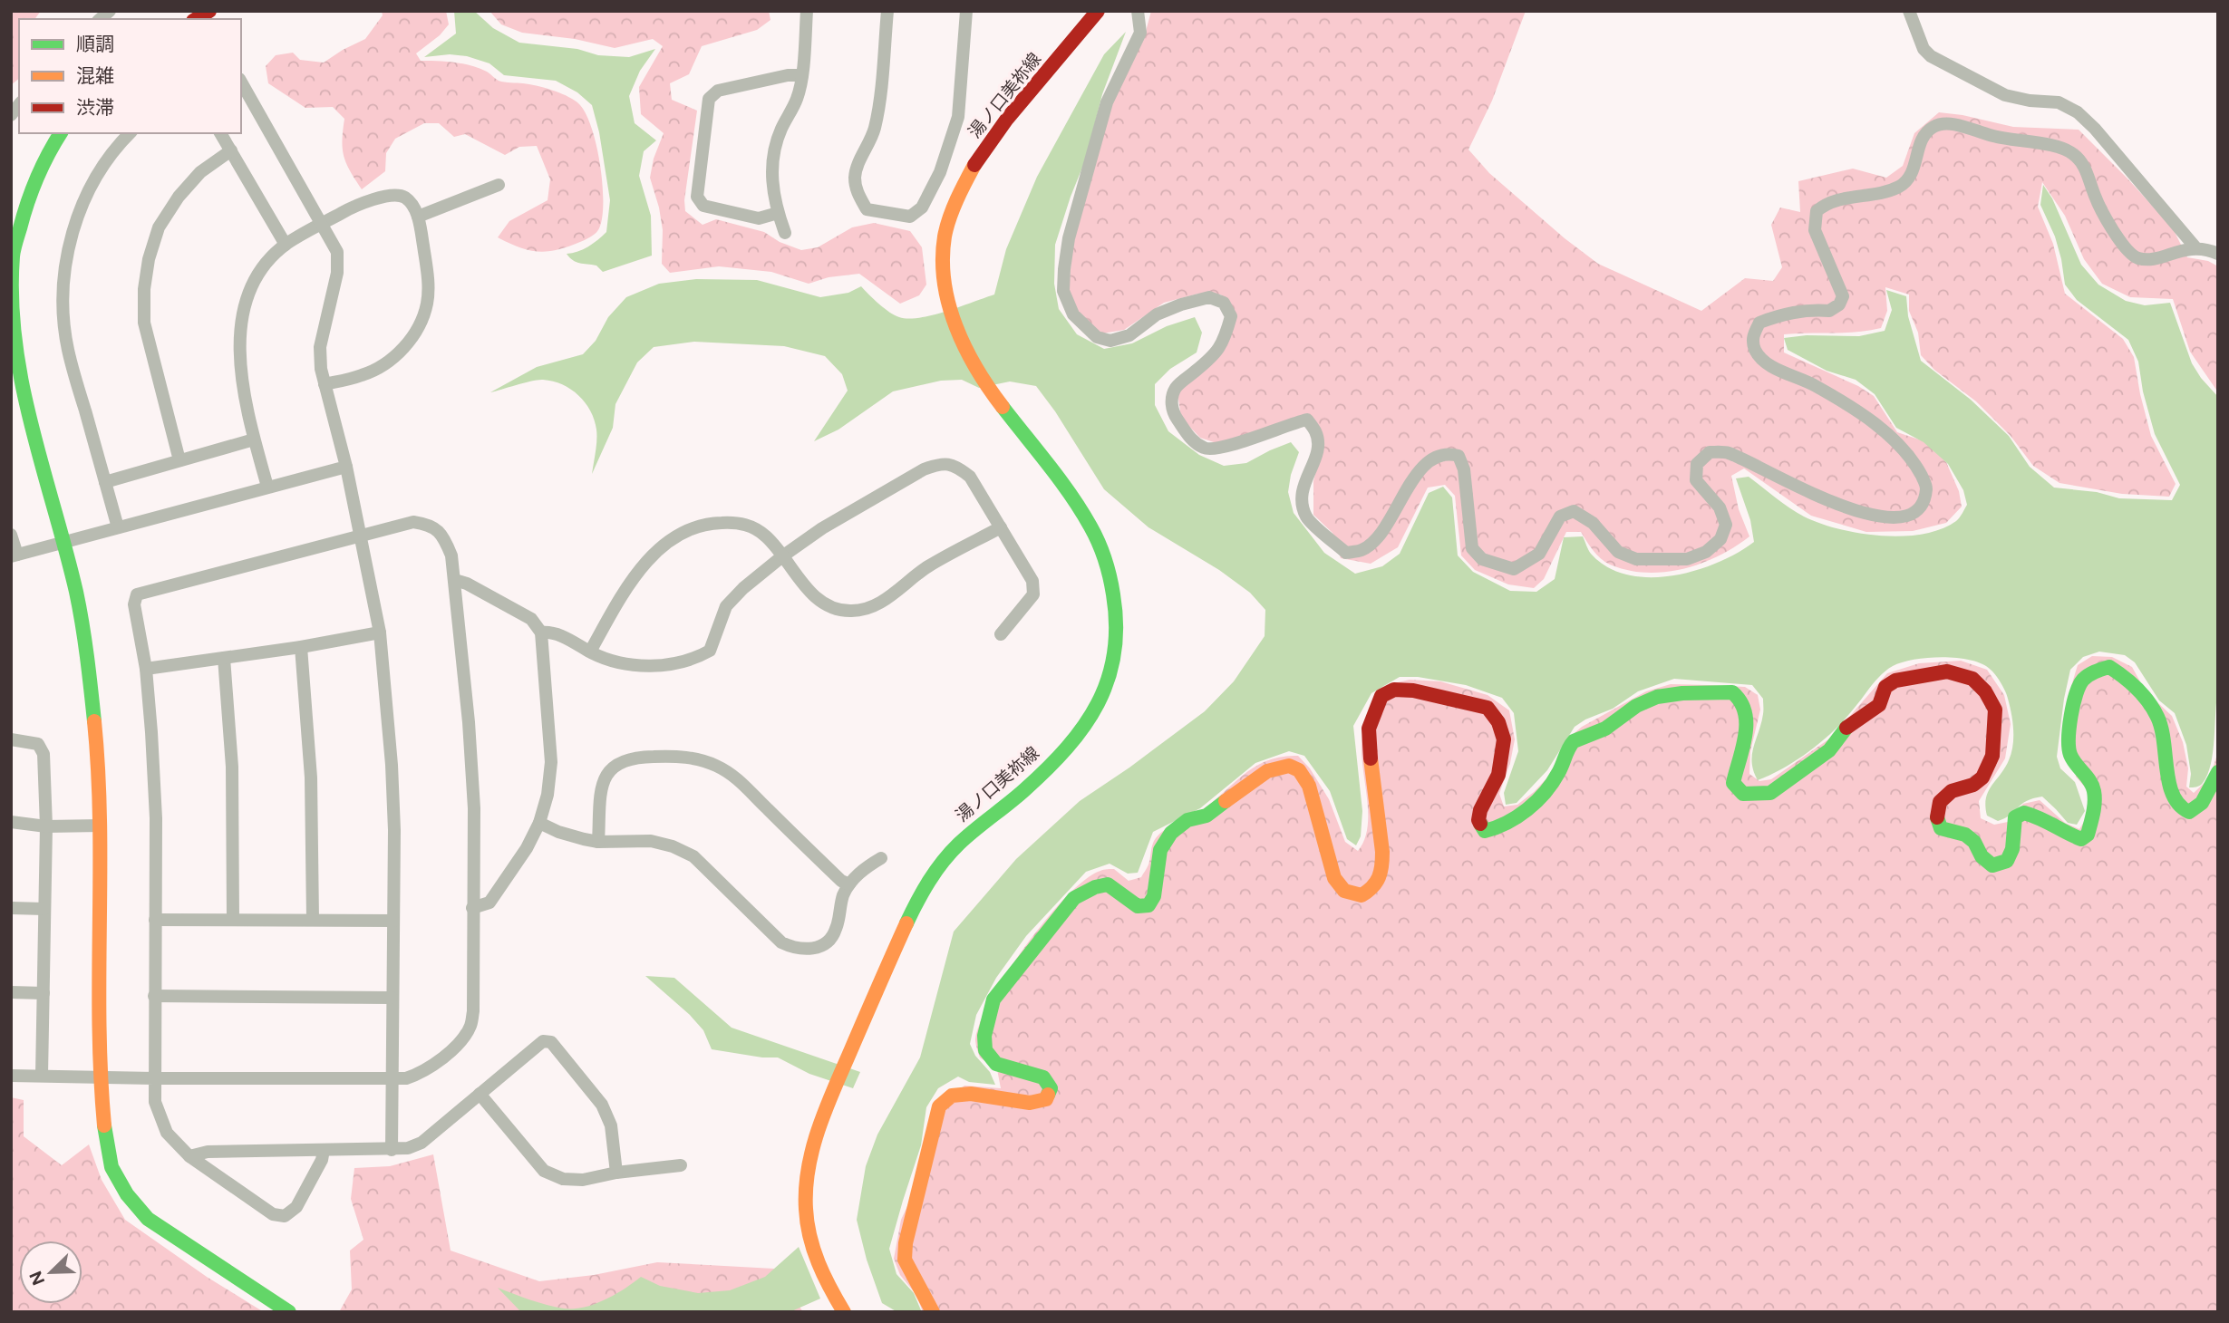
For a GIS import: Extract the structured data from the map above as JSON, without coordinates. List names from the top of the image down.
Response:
{
  "streets": {
    "street": ["湯ノ口美祢線"]
  },
  "legend": ["順調", "混雑", "渋滞"],
  "north": "bottom left"
}
